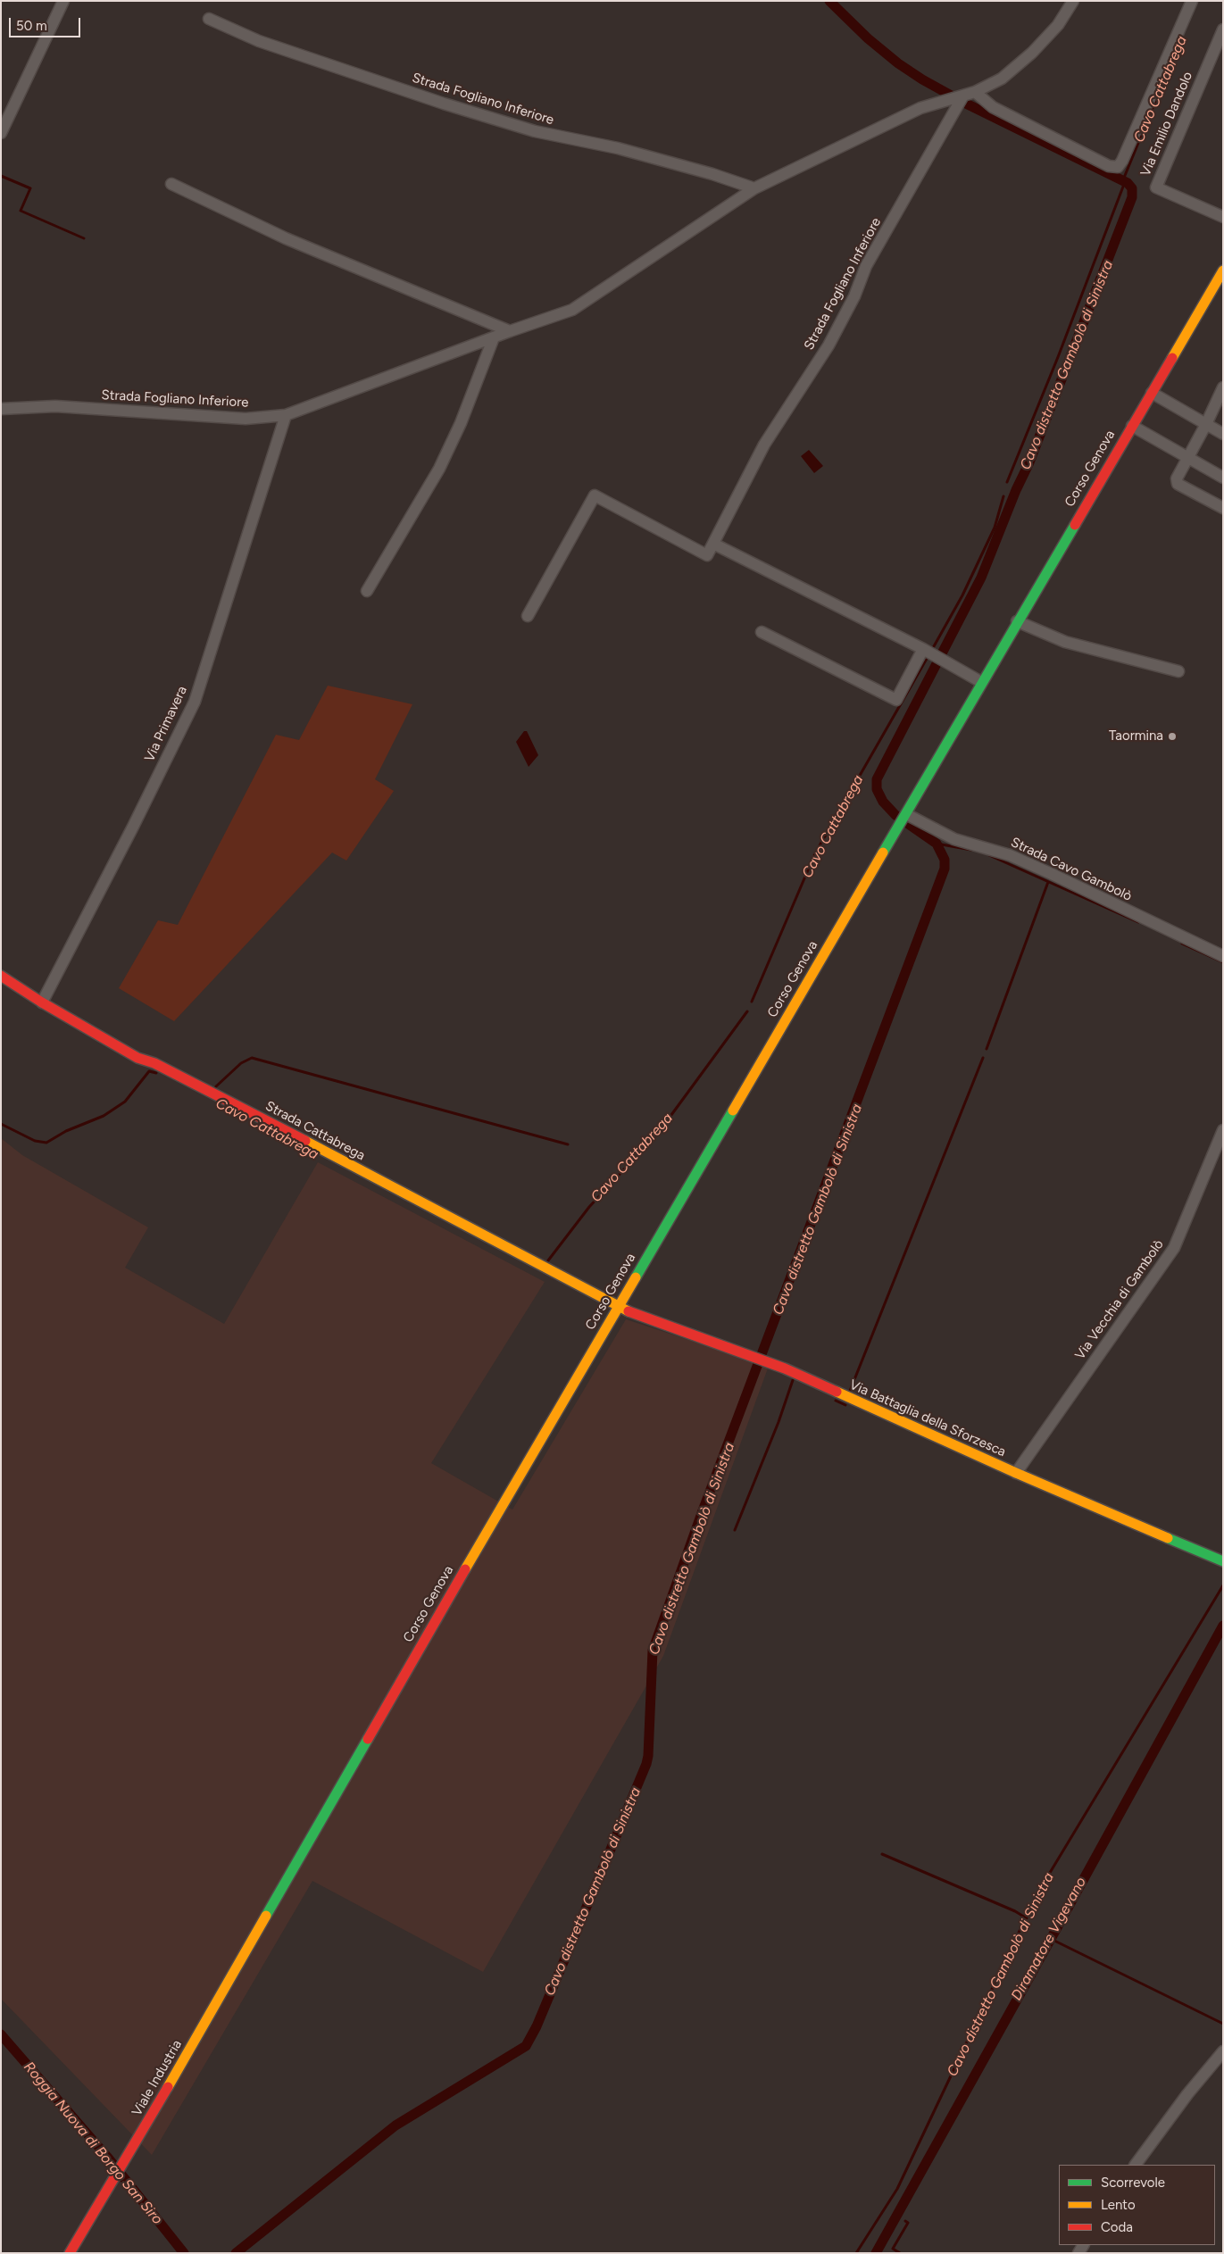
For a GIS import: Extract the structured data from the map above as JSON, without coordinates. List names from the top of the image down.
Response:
{
  "streets": {
    "main road": [
      "Corso Genova",
      "Strada Cattabrega",
      "Via Battaglia della Sforzesca",
      "Viale Industria"
    ],
    "street": [
      "Strada Fogliano Inferiore",
      "Via Emilio Dandolo",
      "Via Primavera",
      "Strada Cavo Gambolò",
      "Via Vecchia di Gambolò"
    ]
  },
  "crossings": [
    ["Strada Fogliano Inferiore", "Via Primavera"],
    ["Corso Genova", "Strada Cavo Gambolò"],
    ["Corso Genova", "Strada Cattabrega"],
    ["Corso Genova", "Via Battaglia della Sforzesca"],
    ["Corso Genova", "Viale Industria"],
    ["Via Primavera", "Strada Cattabrega"],
    ["Strada Cattabrega", "Via Battaglia della Sforzesca"],
    ["Via Vecchia di Gambolò", "Via Battaglia della Sforzesca"]
  ],
  "water": [
    "Cavo Cattabrega",
    "Cavo distretto Gambolò di Sinistra",
    "Diramatore Vigevano",
    "Roggia Nuova di Borgo San Siro"
  ],
  "places": ["Taormina"],
  "legend": ["Scorrevole", "Lento", "Coda"],
  "scale_bar": "50 m"
}
